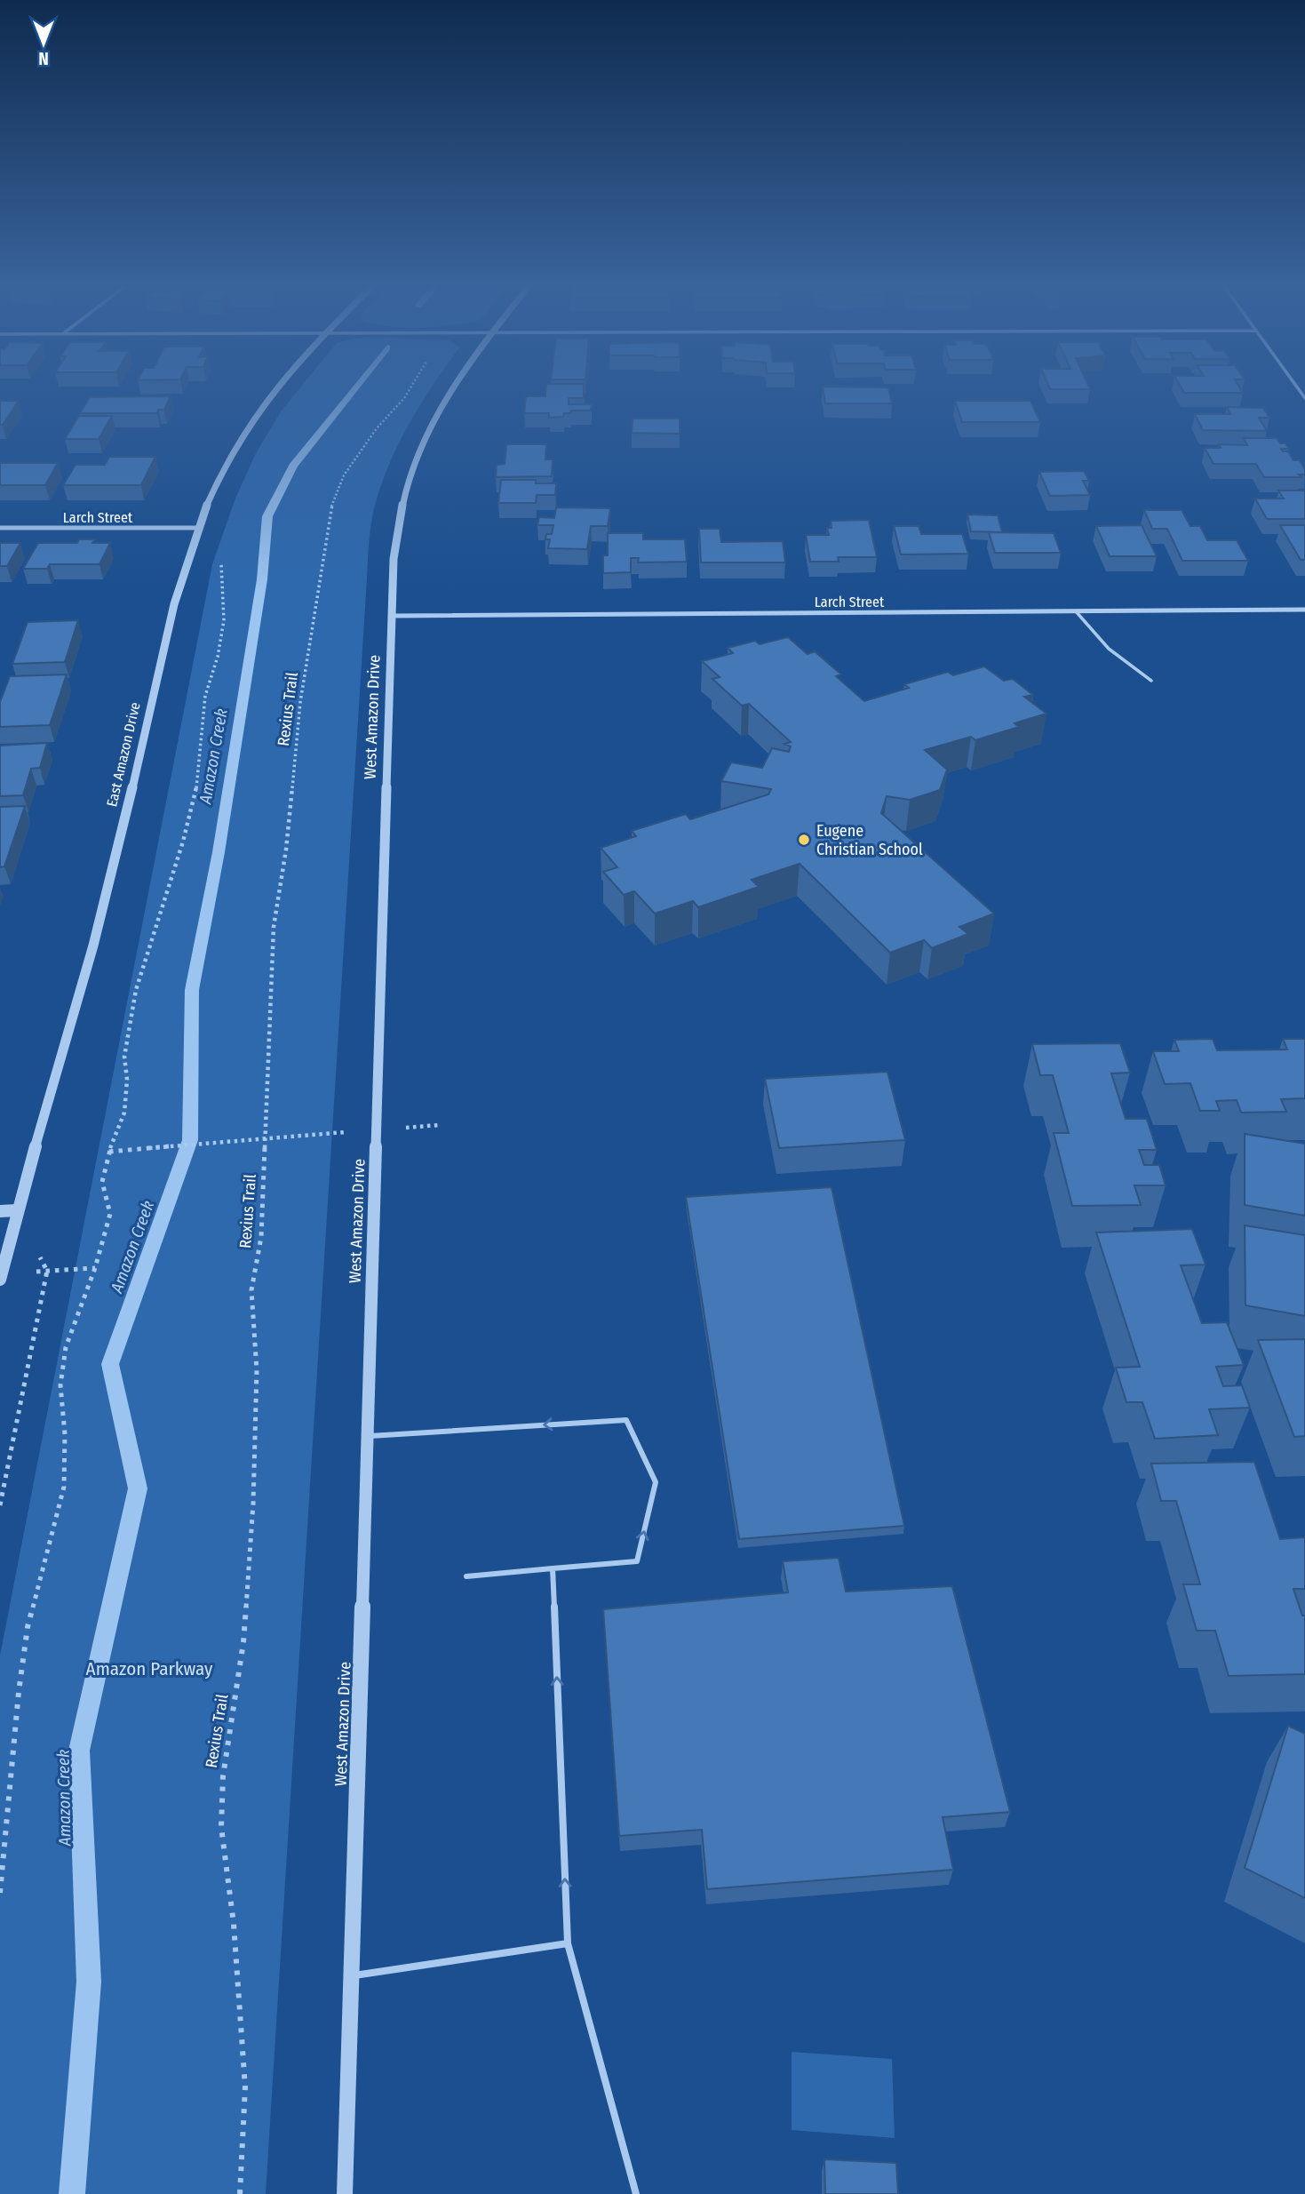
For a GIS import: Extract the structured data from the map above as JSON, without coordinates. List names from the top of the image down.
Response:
{
  "streets": {
    "street": ["Larch Street", "West Amazon Drive", "East Amazon Drive"],
    "path": ["Rexius Trail"]
  },
  "crossings": [
    ["Larch Street", "West Amazon Drive"],
    ["Larch Street", "East Amazon Drive"]
  ],
  "water": ["Amazon Creek"],
  "parks": ["Amazon Parkway"],
  "places": ["Eugene Christian School"],
  "north": "bottom"
}
